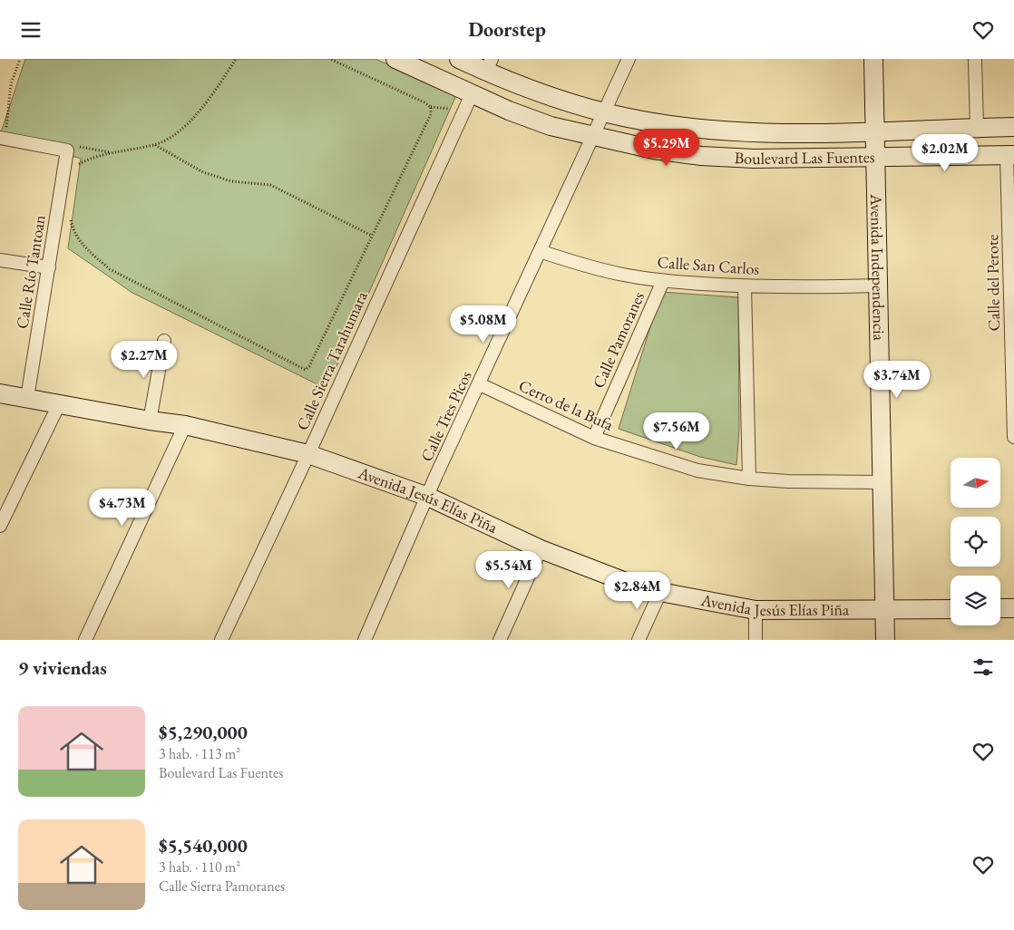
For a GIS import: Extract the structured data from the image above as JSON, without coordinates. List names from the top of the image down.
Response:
{
  "streets": {
    "street": [
      "Boulevard Las Fuentes",
      "Calle San Carlos",
      "Avenida Independencia",
      "Calle Río Tantoan",
      "Calle del Perote",
      "Calle Pamoranes",
      "Calle Sierra Tarahumara",
      "Cerro de la Bufa",
      "Calle Tres Picos",
      "Avenida Jesús Elías Piña"
    ]
  },
  "crossings": [
    ["Boulevard Las Fuentes", "Avenida Independencia"],
    ["Boulevard Las Fuentes", "Calle del Perote"],
    ["Boulevard Las Fuentes", "Calle Sierra Tarahumara"],
    ["Boulevard Las Fuentes", "Calle Tres Picos"],
    ["Calle San Carlos", "Avenida Independencia"],
    ["Calle San Carlos", "Calle Pamoranes"],
    ["Calle San Carlos", "Calle Tres Picos"],
    ["Avenida Independencia", "Cerro de la Bufa"],
    ["Avenida Independencia", "Avenida Jesús Elías Piña"],
    ["Calle Río Tantoan", "Avenida Jesús Elías Piña"],
    ["Calle Pamoranes", "Cerro de la Bufa"],
    ["Calle Sierra Tarahumara", "Avenida Jesús Elías Piña"],
    ["Cerro de la Bufa", "Calle Tres Picos"],
    ["Calle Tres Picos", "Avenida Jesús Elías Piña"]
  ],
  "north": "right",
  "page": {
    "header": "Doorstep",
    "price": [
      "$5.29M",
      "$2.02M",
      "$5.08M",
      "$2.27M",
      "$3.74M",
      "$7.56M",
      "$4.73M",
      "$5.54M",
      "$2.84M"
    ],
    "heading": "9 viviendas",
    "list": [
      {
        "name": "$5,290,000",
        "note": "3 hab. · 113 m² · Boulevard Las Fuentes"
      },
      {
        "name": "$5,540,000",
        "note": "3 hab. · 110 m² · Calle Sierra Pamoranes"
      }
    ]
  }
}
